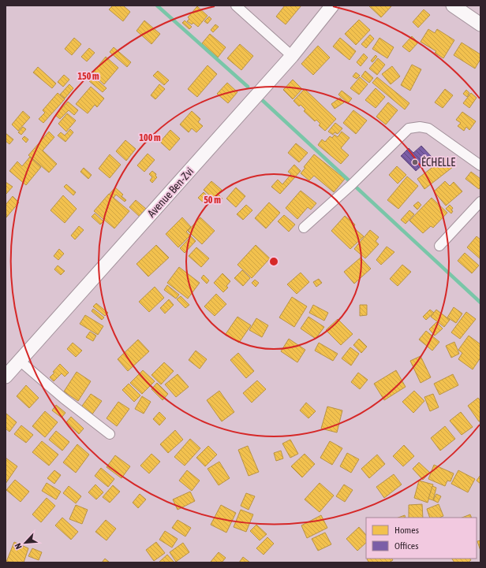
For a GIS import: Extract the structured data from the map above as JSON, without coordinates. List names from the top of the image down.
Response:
{
  "streets": {
    "street": ["Avenue Ben-Zvi"]
  },
  "places": ["ÉCHELLE"],
  "legend": ["Homes", "Offices"],
  "north": "bottom left",
  "rings": ["150 m", "100 m", "50 m"]
}
